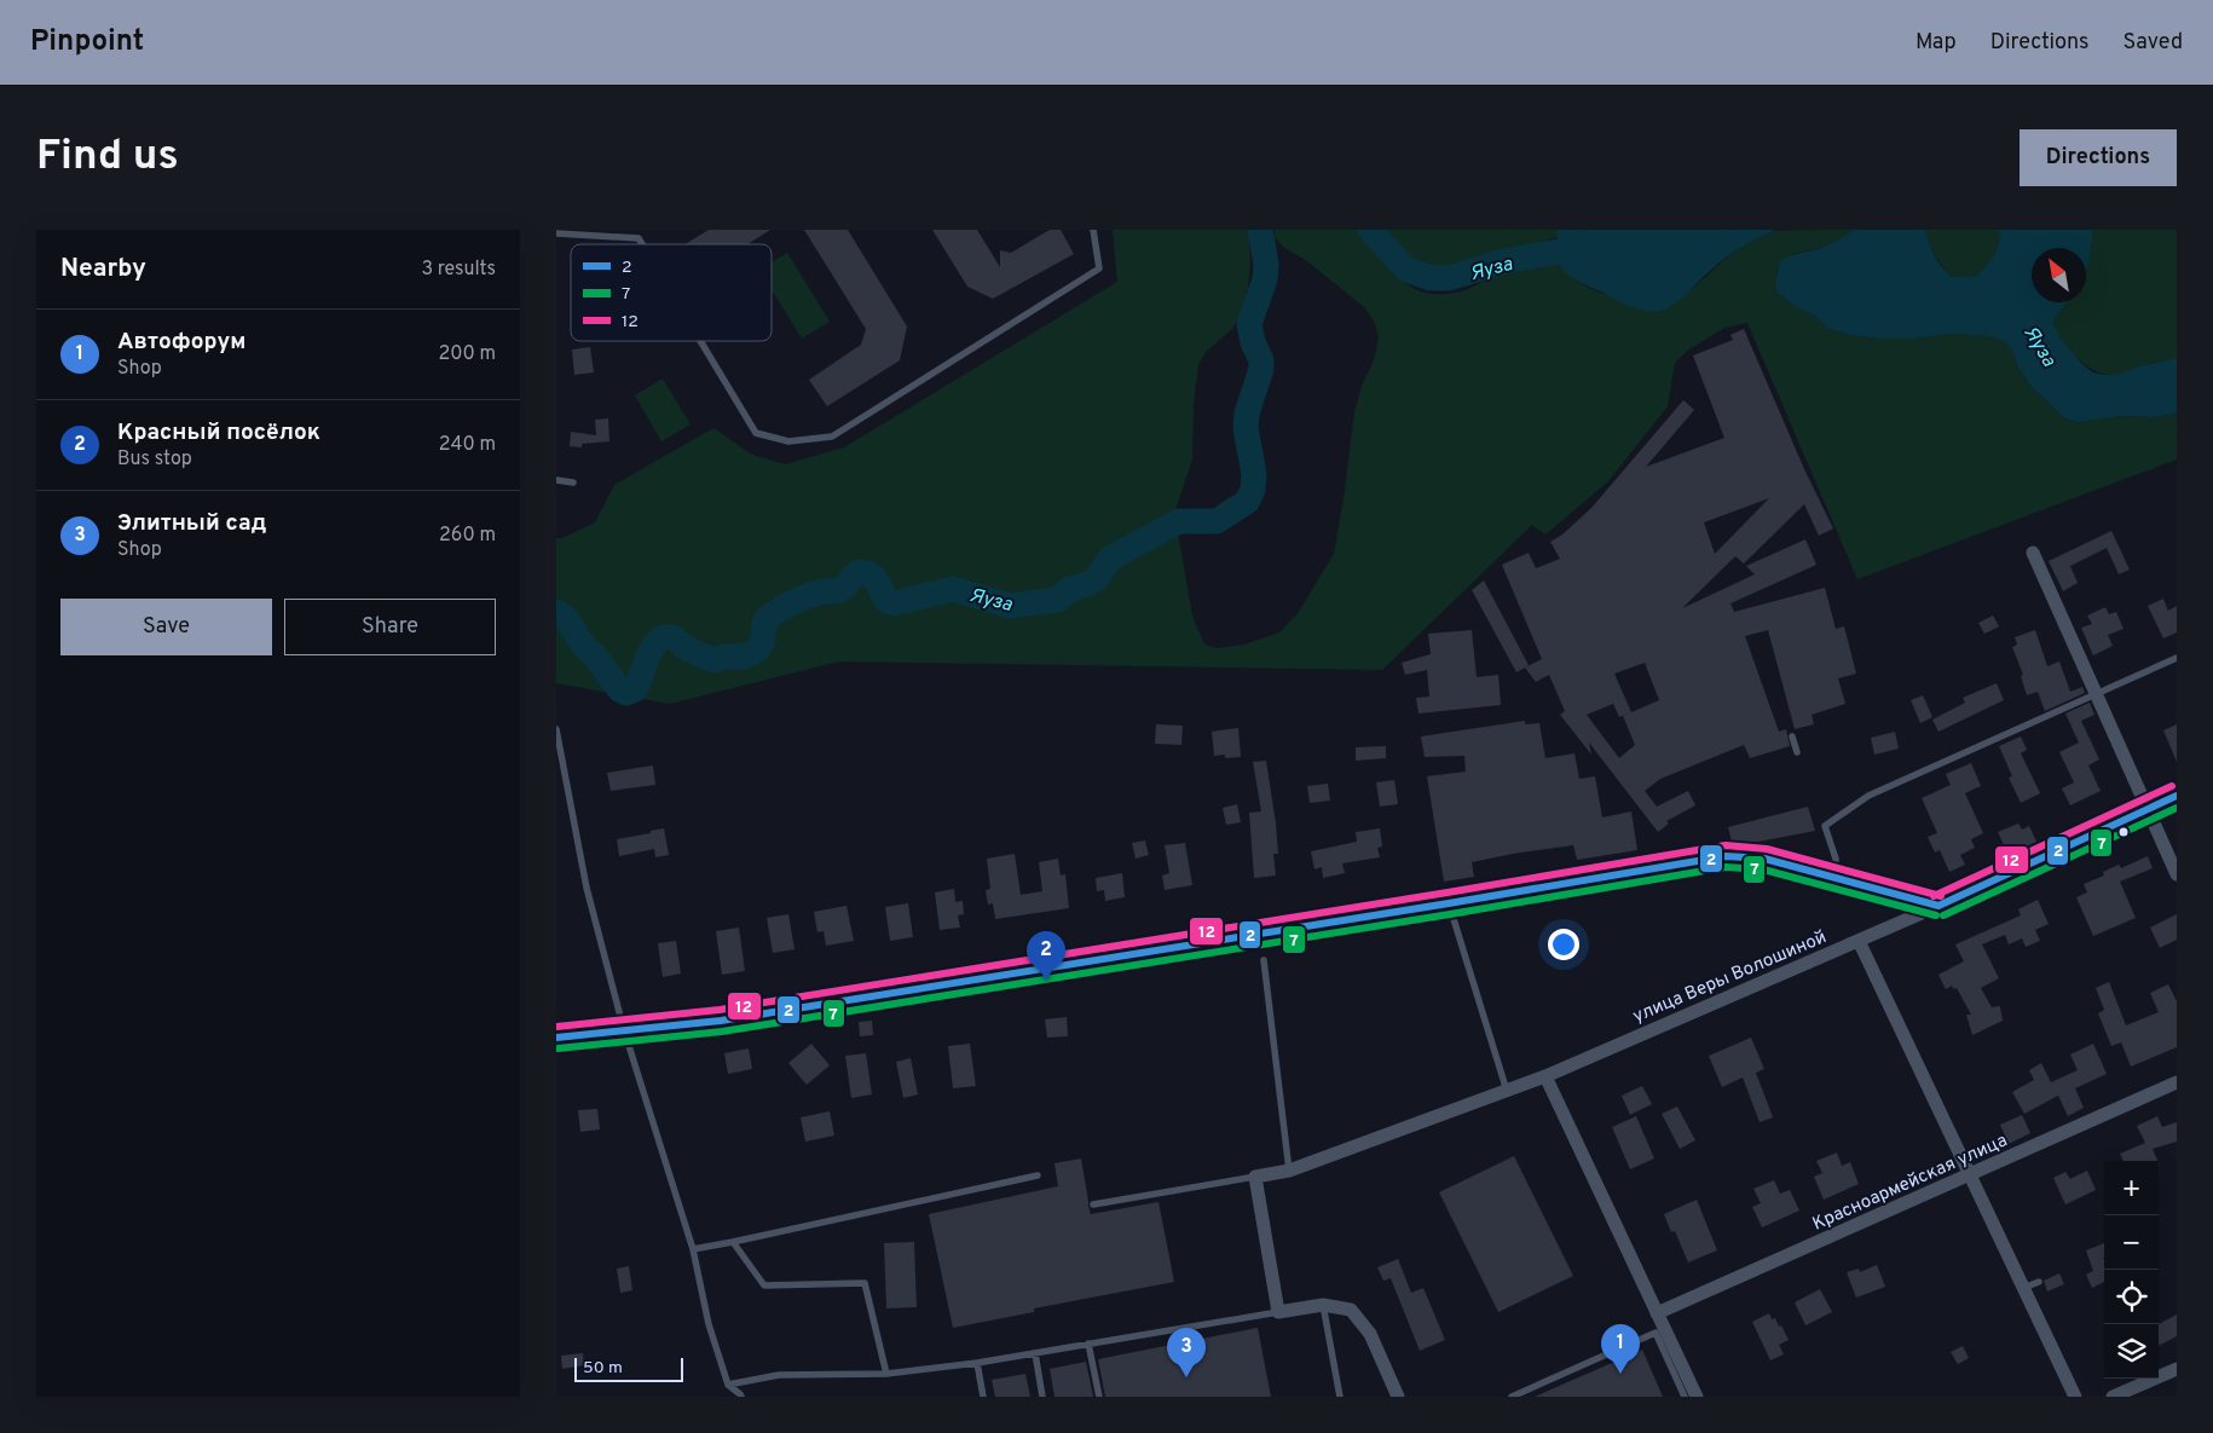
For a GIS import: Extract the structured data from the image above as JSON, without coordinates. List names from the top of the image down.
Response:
{
  "streets": {
    "street": ["улица Веры Волошиной", "Красноармейская улица"]
  },
  "water": ["Яуза"],
  "lines": ["transit line 12", "transit line 2", "transit line 7"],
  "legend": ["2", "7", "12"],
  "scale_bar": "50 m",
  "north": "top left",
  "page": {
    "header": "Pinpoint",
    "nav": ["Map", "Directions", "Saved"],
    "buttons": [
      "Directions",
      ["Save", "Share"]
    ],
    "title": "Find us",
    "heading": ["Nearby", "3 results"],
    "list": [
      {
        "mark": "1",
        "name": "Автофорум",
        "note": "Shop",
        "value": "200 m"
      },
      {
        "mark": "2",
        "name": "Красный посёлок",
        "note": "Bus stop",
        "value": "240 m"
      },
      {
        "mark": "3",
        "name": "Элитный сад",
        "note": "Shop",
        "value": "260 m"
      }
    ],
    "pins": ["2", "1", "3"],
    "map_buttons": ["+", "−"],
    "scale": "50 m"
  }
}
